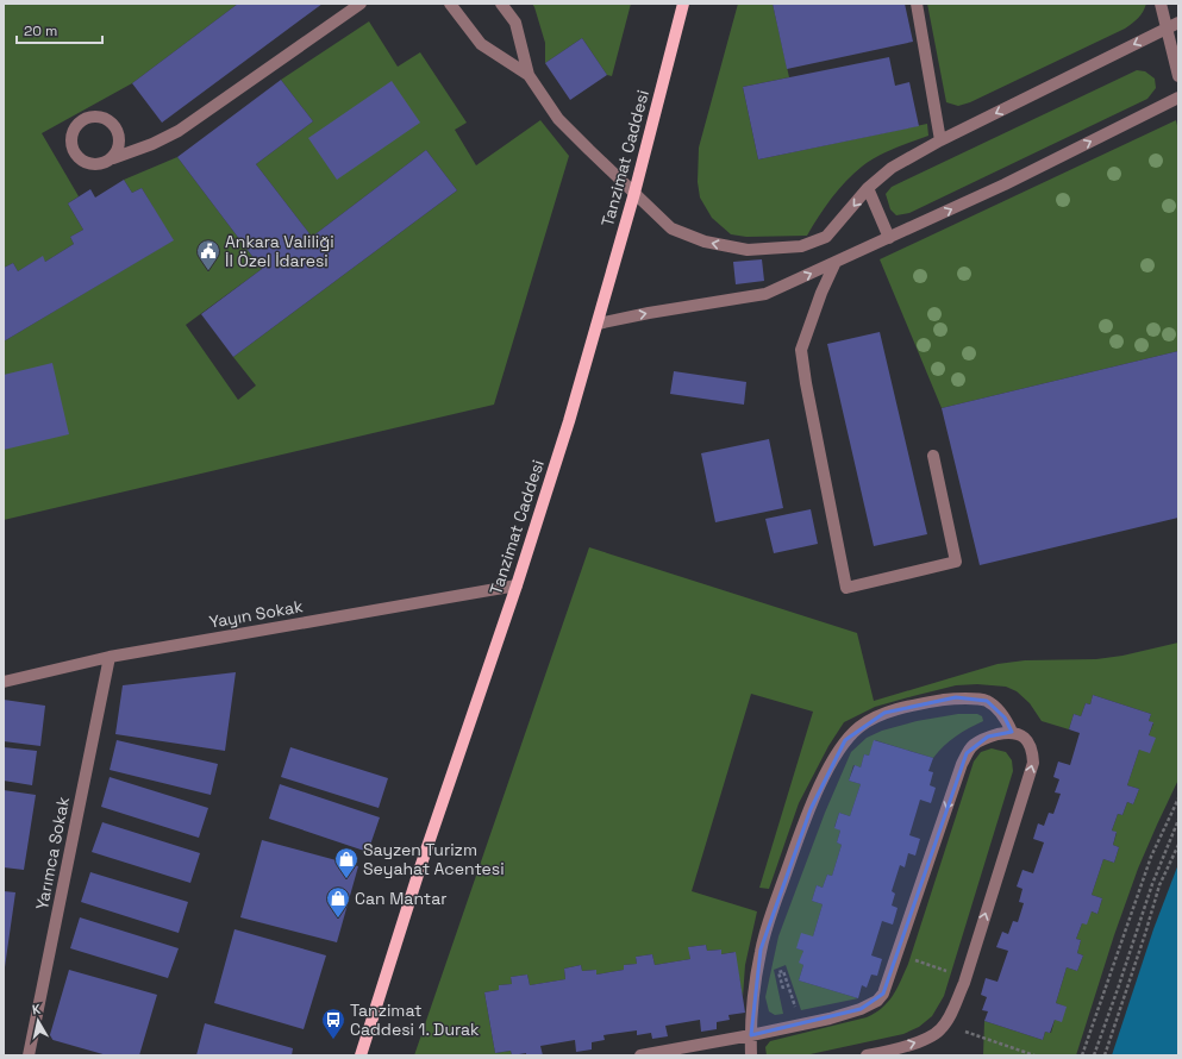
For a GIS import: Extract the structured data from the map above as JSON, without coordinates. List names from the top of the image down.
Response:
{
  "streets": {
    "main road": ["Tanzimat Caddesi"],
    "street": ["Yayın Sokak", "Yarımca Sokak"]
  },
  "crossings": [
    ["Tanzimat Caddesi", "Yayın Sokak"],
    ["Yayın Sokak", "Yarımca Sokak"]
  ],
  "places": {
    "public building": ["Ankara Valiliği İl Özel İdaresi"],
    "shop": ["Sayzen Turizm Seyahat Acentesi", "Can Mantar"],
    "bus stop": ["Tanzimat Caddesi 1. Durak"]
  },
  "scale_bar": "20 m",
  "north": "top"
}
